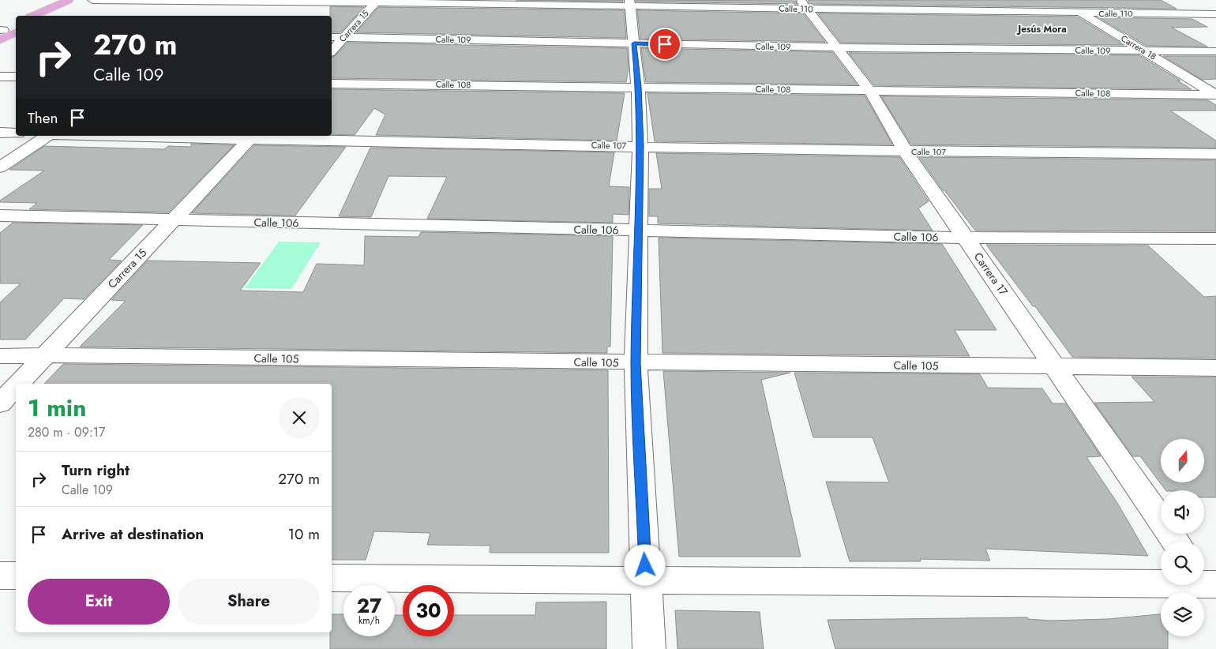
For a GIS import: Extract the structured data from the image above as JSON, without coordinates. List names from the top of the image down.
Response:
{
  "streets": {
    "street": [
      "Calle 110",
      "Carrera 15",
      "Calle 109",
      "Carrera 18",
      "Calle 108",
      "Calle 107",
      "Calle 106",
      "Carrera 17",
      "Calle 105"
    ]
  },
  "crossings": [
    ["Calle 110", "Carrera 15"],
    ["Calle 110", "Carrera 18"],
    ["Calle 110", "Carrera 17"],
    ["Carrera 15", "Calle 109"],
    ["Carrera 15", "Calle 107"],
    ["Carrera 15", "Calle 106"],
    ["Carrera 15", "Calle 105"],
    ["Calle 109", "Carrera 18"],
    ["Calle 109", "Carrera 17"],
    ["Carrera 18", "Calle 108"],
    ["Calle 108", "Carrera 17"],
    ["Calle 107", "Carrera 17"],
    ["Calle 106", "Carrera 17"],
    ["Carrera 17", "Calle 105"]
  ],
  "districts": ["Jesús Mora"],
  "north": "top",
  "page": {
    "turn": ["270 m", "Calle 109"],
    "then": "Then",
    "heading": ["1 min", "280 m · 09:17"],
    "list": [
      {
        "name": "Turn right",
        "note": "Calle 109",
        "value": "270 m"
      },
      {
        "name": "Arrive at destination",
        "value": "10 m"
      }
    ],
    "buttons": ["Exit", "Share"],
    "speed": "27 km/h",
    "limit": "30"
  }
}
